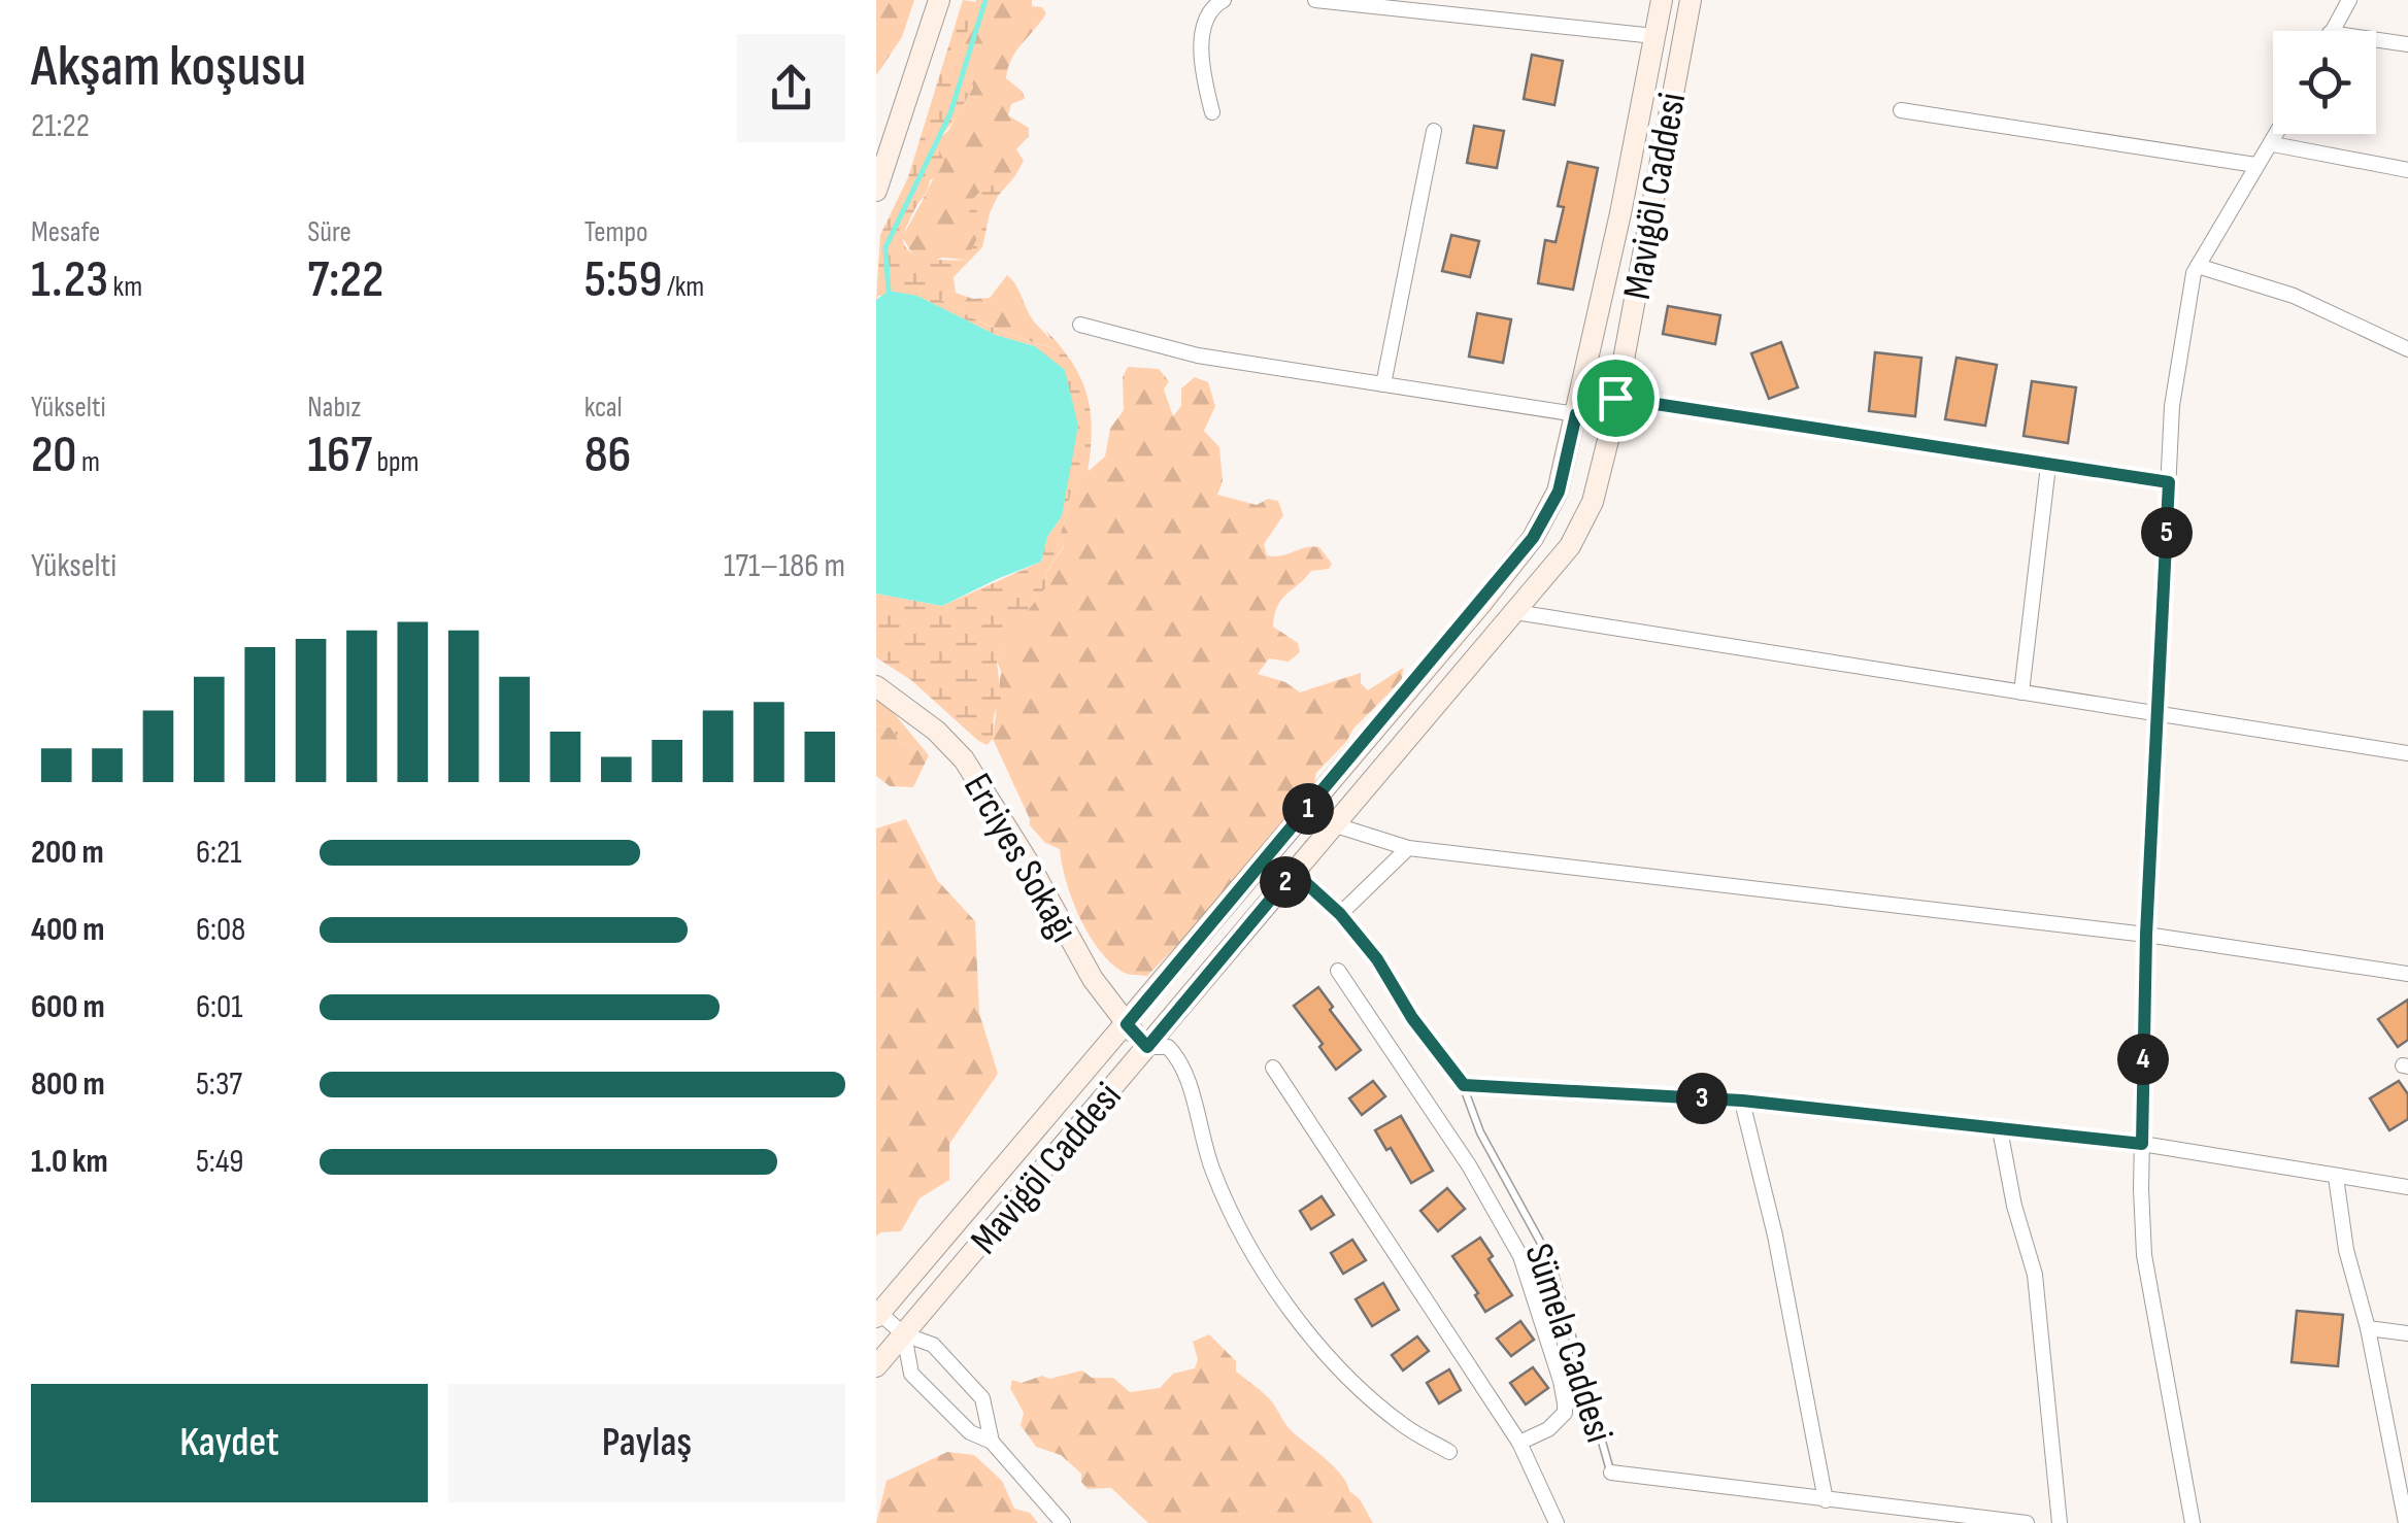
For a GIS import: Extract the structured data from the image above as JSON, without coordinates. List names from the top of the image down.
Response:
{
  "streets": {
    "main road": ["Mavigöl Caddesi", "Erciyes Sokağı"],
    "street": ["Sümela Caddesi"]
  },
  "crossings": [
    ["Mavigöl Caddesi", "Erciyes Sokağı"],
    ["Mavigöl Caddesi", "Sümela Caddesi"]
  ],
  "page": {
    "heading": ["Akşam koşusu", "21:22"],
    "stats": [
      ["Mesafe", "1.23 km"],
      ["Süre", "7:22"],
      ["Tempo", "5:59 /km"],
      ["Yükselti", "20 m"],
      ["Nabız", "167 bpm"],
      ["kcal", "86"]
    ],
    "pins": [
      "5",
      "1",
      "2",
      "4",
      "3"
    ],
    "chart": ["Yükselti", "171–186 m"],
    "list": [
      {
        "name": "200 m",
        "note": "6:21"
      },
      {
        "name": "400 m",
        "note": "6:08"
      },
      {
        "name": "600 m",
        "note": "6:01"
      },
      {
        "name": "800 m",
        "note": "5:37"
      },
      {
        "name": "1.0 km",
        "note": "5:49"
      }
    ],
    "buttons": ["Kaydet", "Paylaş"]
  }
}
